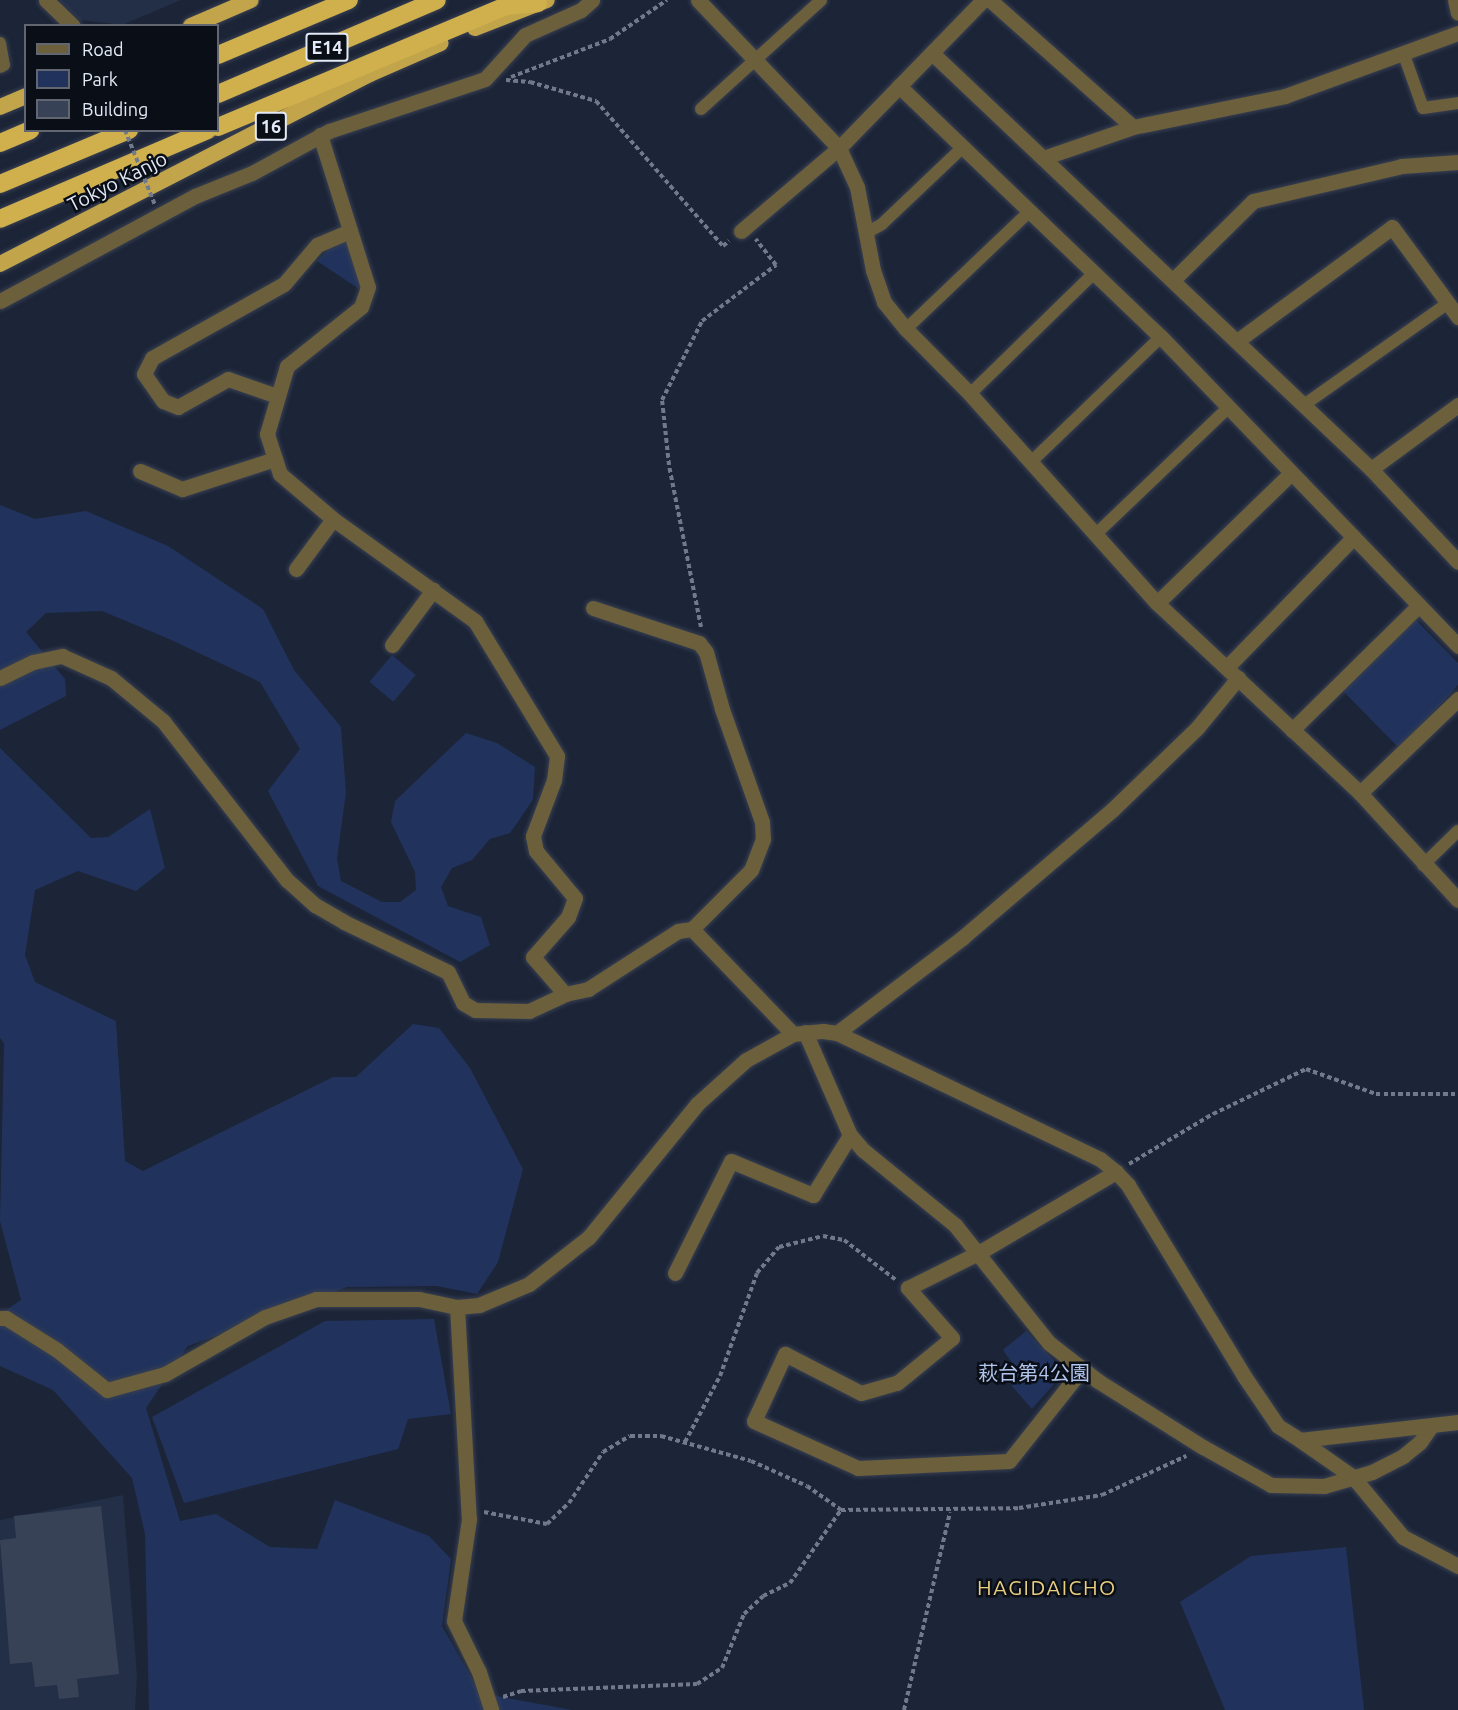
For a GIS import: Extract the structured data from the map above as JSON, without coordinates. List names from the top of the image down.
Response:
{
  "streets": {
    "highway": ["E14", "16", "Tokyo Kanjo"]
  },
  "districts": ["HAGIDAICHO"],
  "parks": ["萩台第4公園"],
  "legend": ["Road", "Park", "Building"]
}
